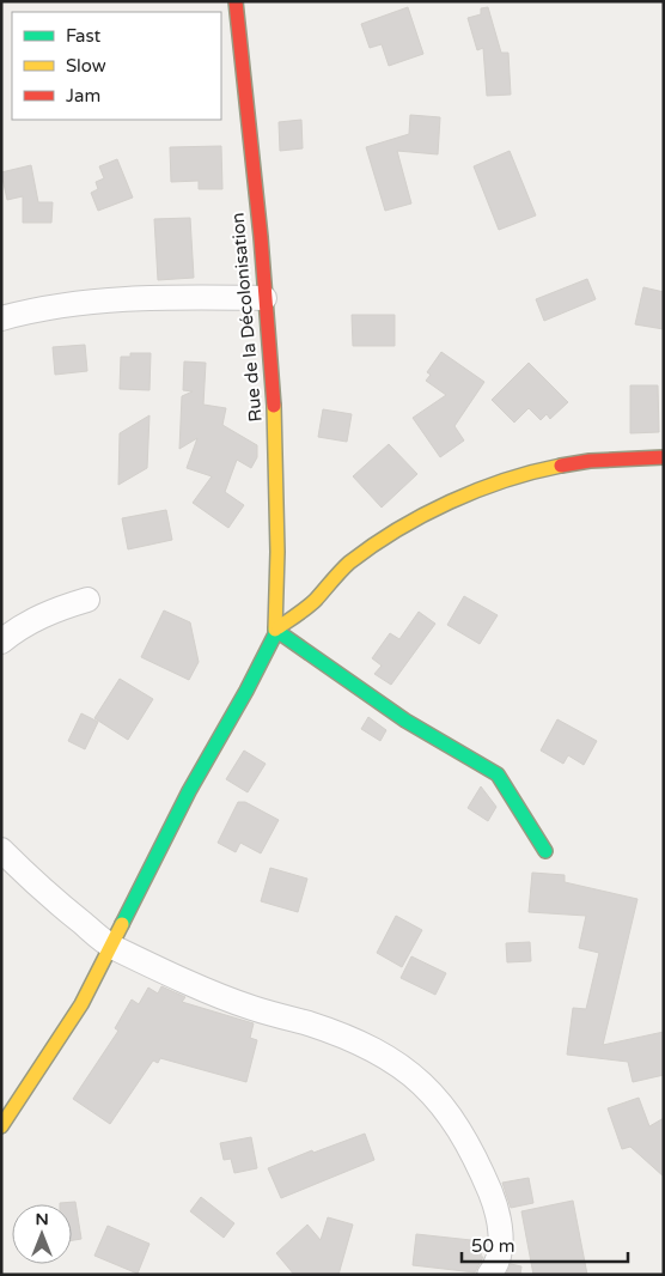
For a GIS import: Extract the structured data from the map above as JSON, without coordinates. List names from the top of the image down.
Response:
{
  "streets": {
    "street": ["Rue de la Décolonisation"]
  },
  "legend": ["Fast", "Slow", "Jam"],
  "scale_bar": "50 m",
  "north": "top"
}
